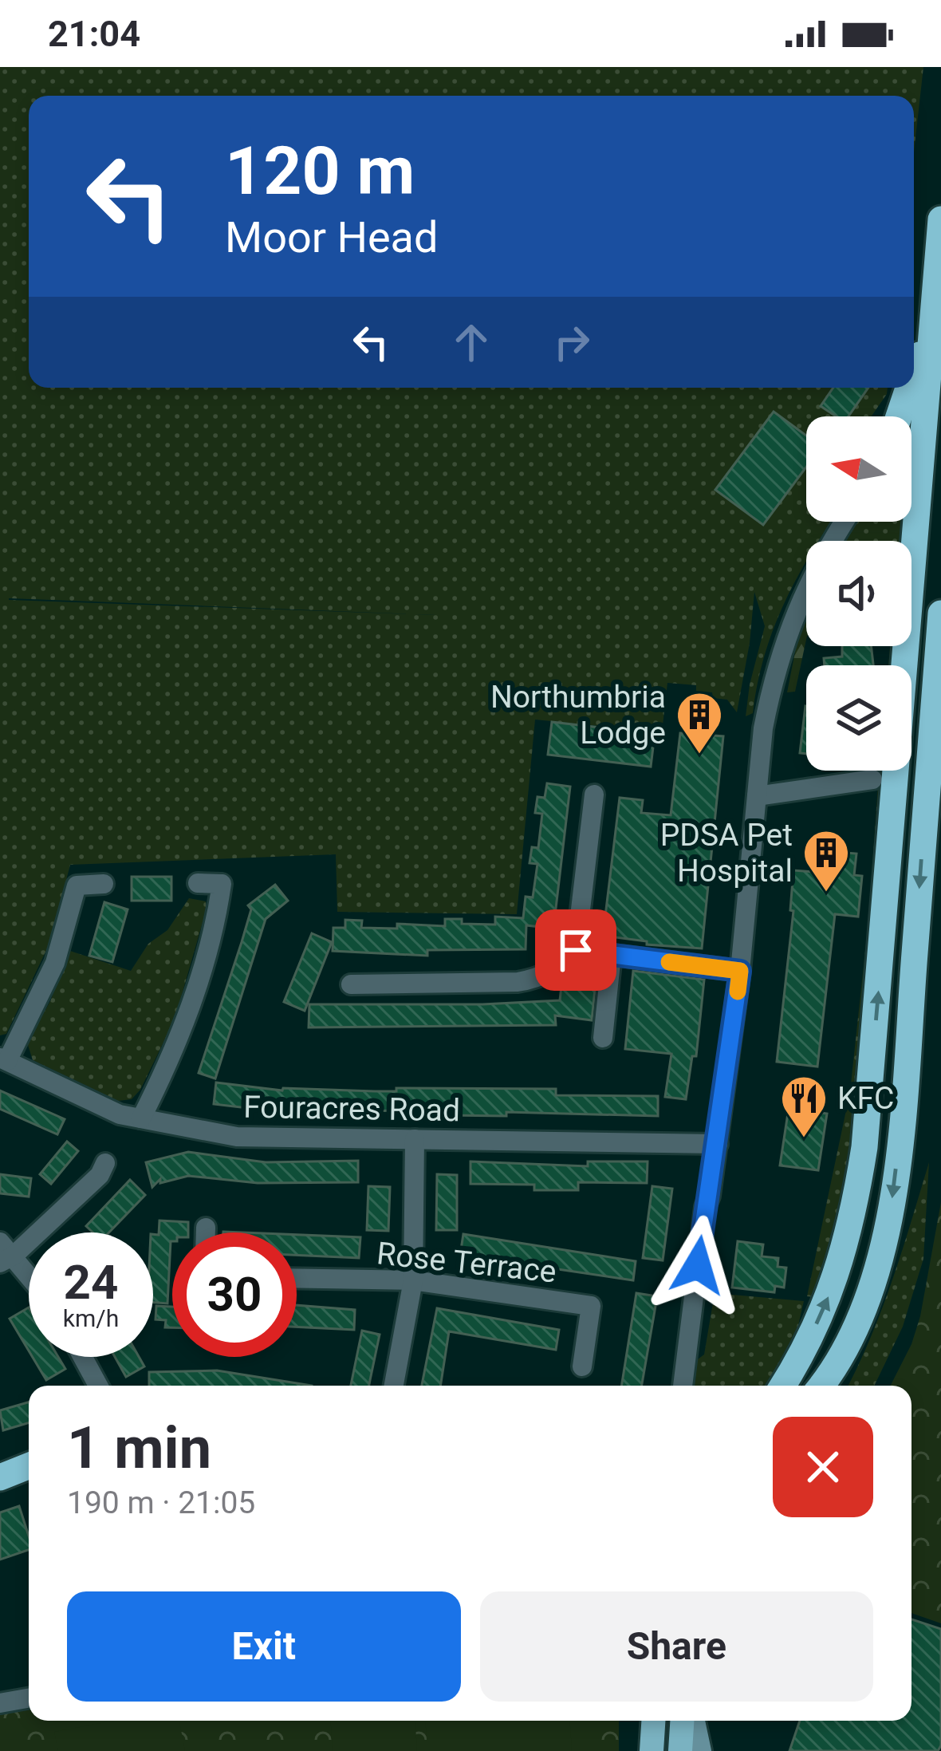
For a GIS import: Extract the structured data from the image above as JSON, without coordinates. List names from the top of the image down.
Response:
{
  "streets": {
    "street": ["Fouracres Road", "Rose Terrace"]
  },
  "places": {
    "building": ["Northumbria Lodge", "PDSA Pet Hospital"],
    "restaurant": ["KFC"]
  },
  "north": "left",
  "page": {
    "status": "21:04",
    "turn": ["120 m", "Moor Head"],
    "speed": "24 km/h",
    "limit": "30",
    "heading": ["1 min", "190 m · 21:05"],
    "buttons": ["Exit", "Share"]
  }
}
